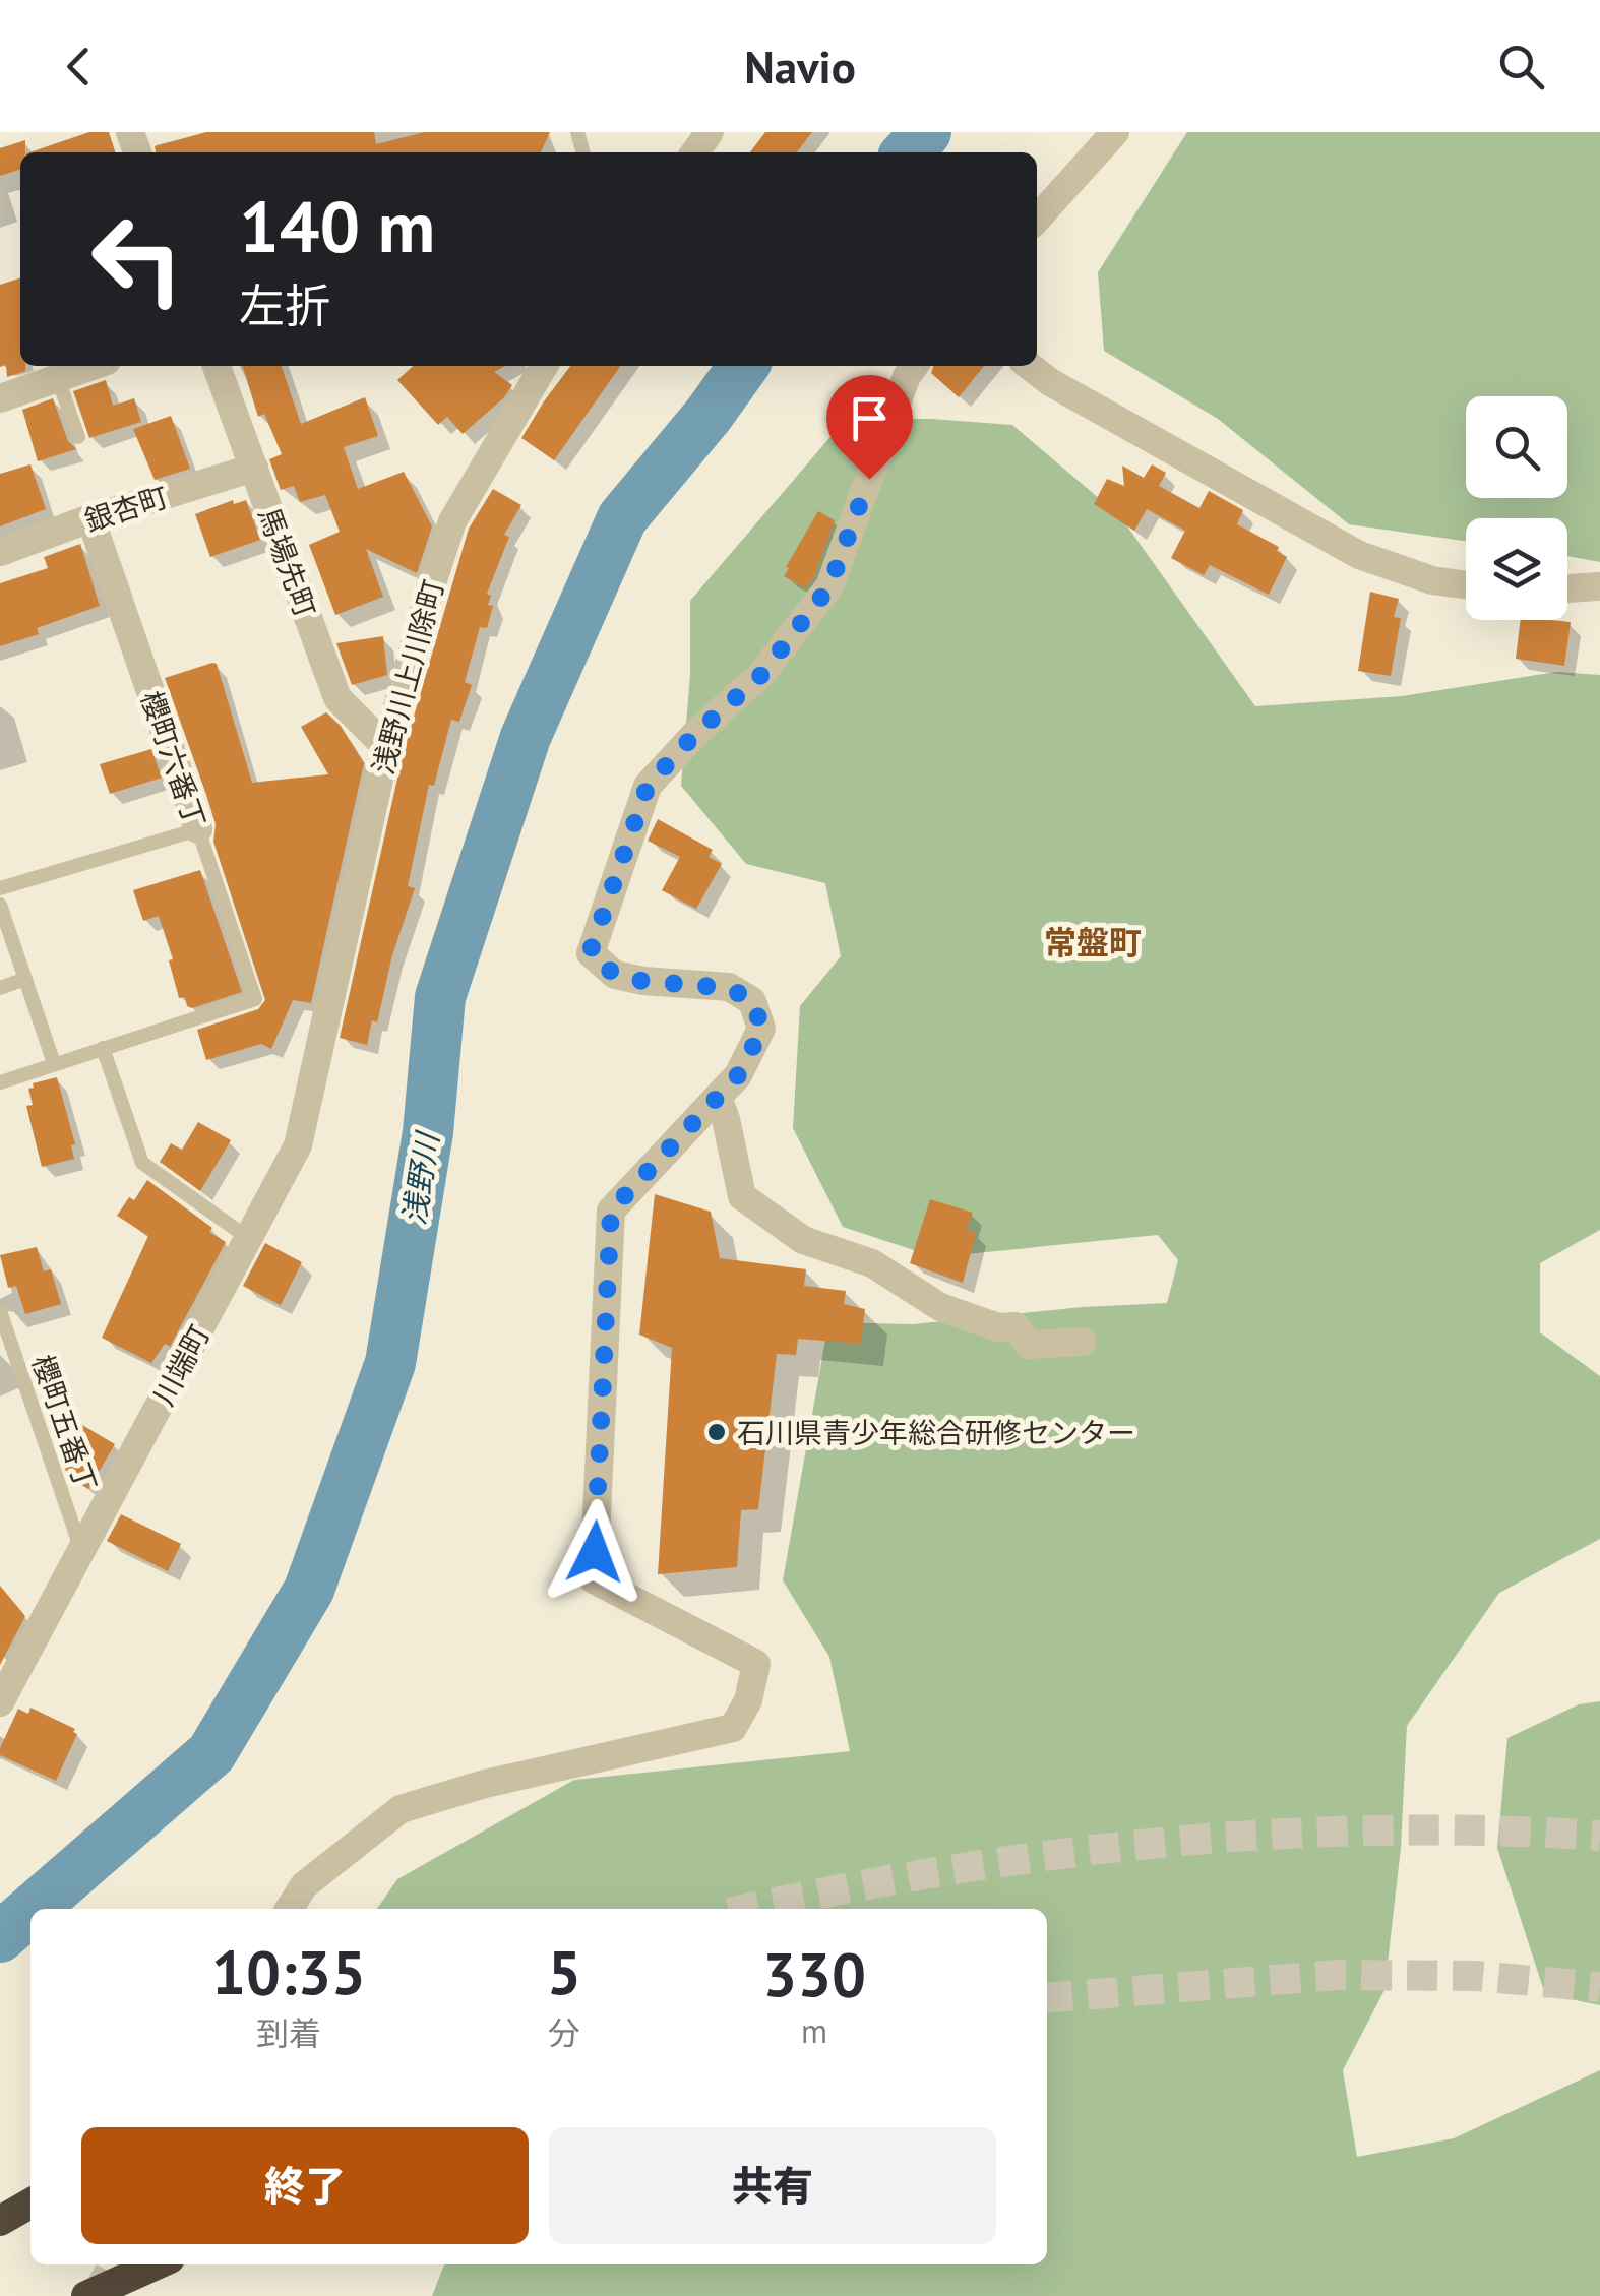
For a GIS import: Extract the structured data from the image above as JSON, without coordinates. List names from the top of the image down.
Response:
{
  "streets": {
    "street": [
      "銀杏町",
      "馬場先町",
      "浅野川上川除町",
      "櫻町六番丁",
      "川端町"
    ],
    "lane": ["櫻町五番丁"]
  },
  "crossings": [
    ["銀杏町", "馬場先町"],
    ["銀杏町", "櫻町六番丁"],
    ["馬場先町", "浅野川上川除町"],
    ["浅野川上川除町", "川端町"],
    ["川端町", "櫻町五番丁"]
  ],
  "districts": ["常盤町"],
  "water": ["浅野川"],
  "places": ["石川県青少年総合研修センター"],
  "page": {
    "header": "Navio",
    "turn": ["140 m", "左折"],
    "eta": [
      "10:35",
      "到着",
      "5",
      "分",
      "330",
      "m"
    ],
    "buttons": ["終了", "共有"]
  }
}
